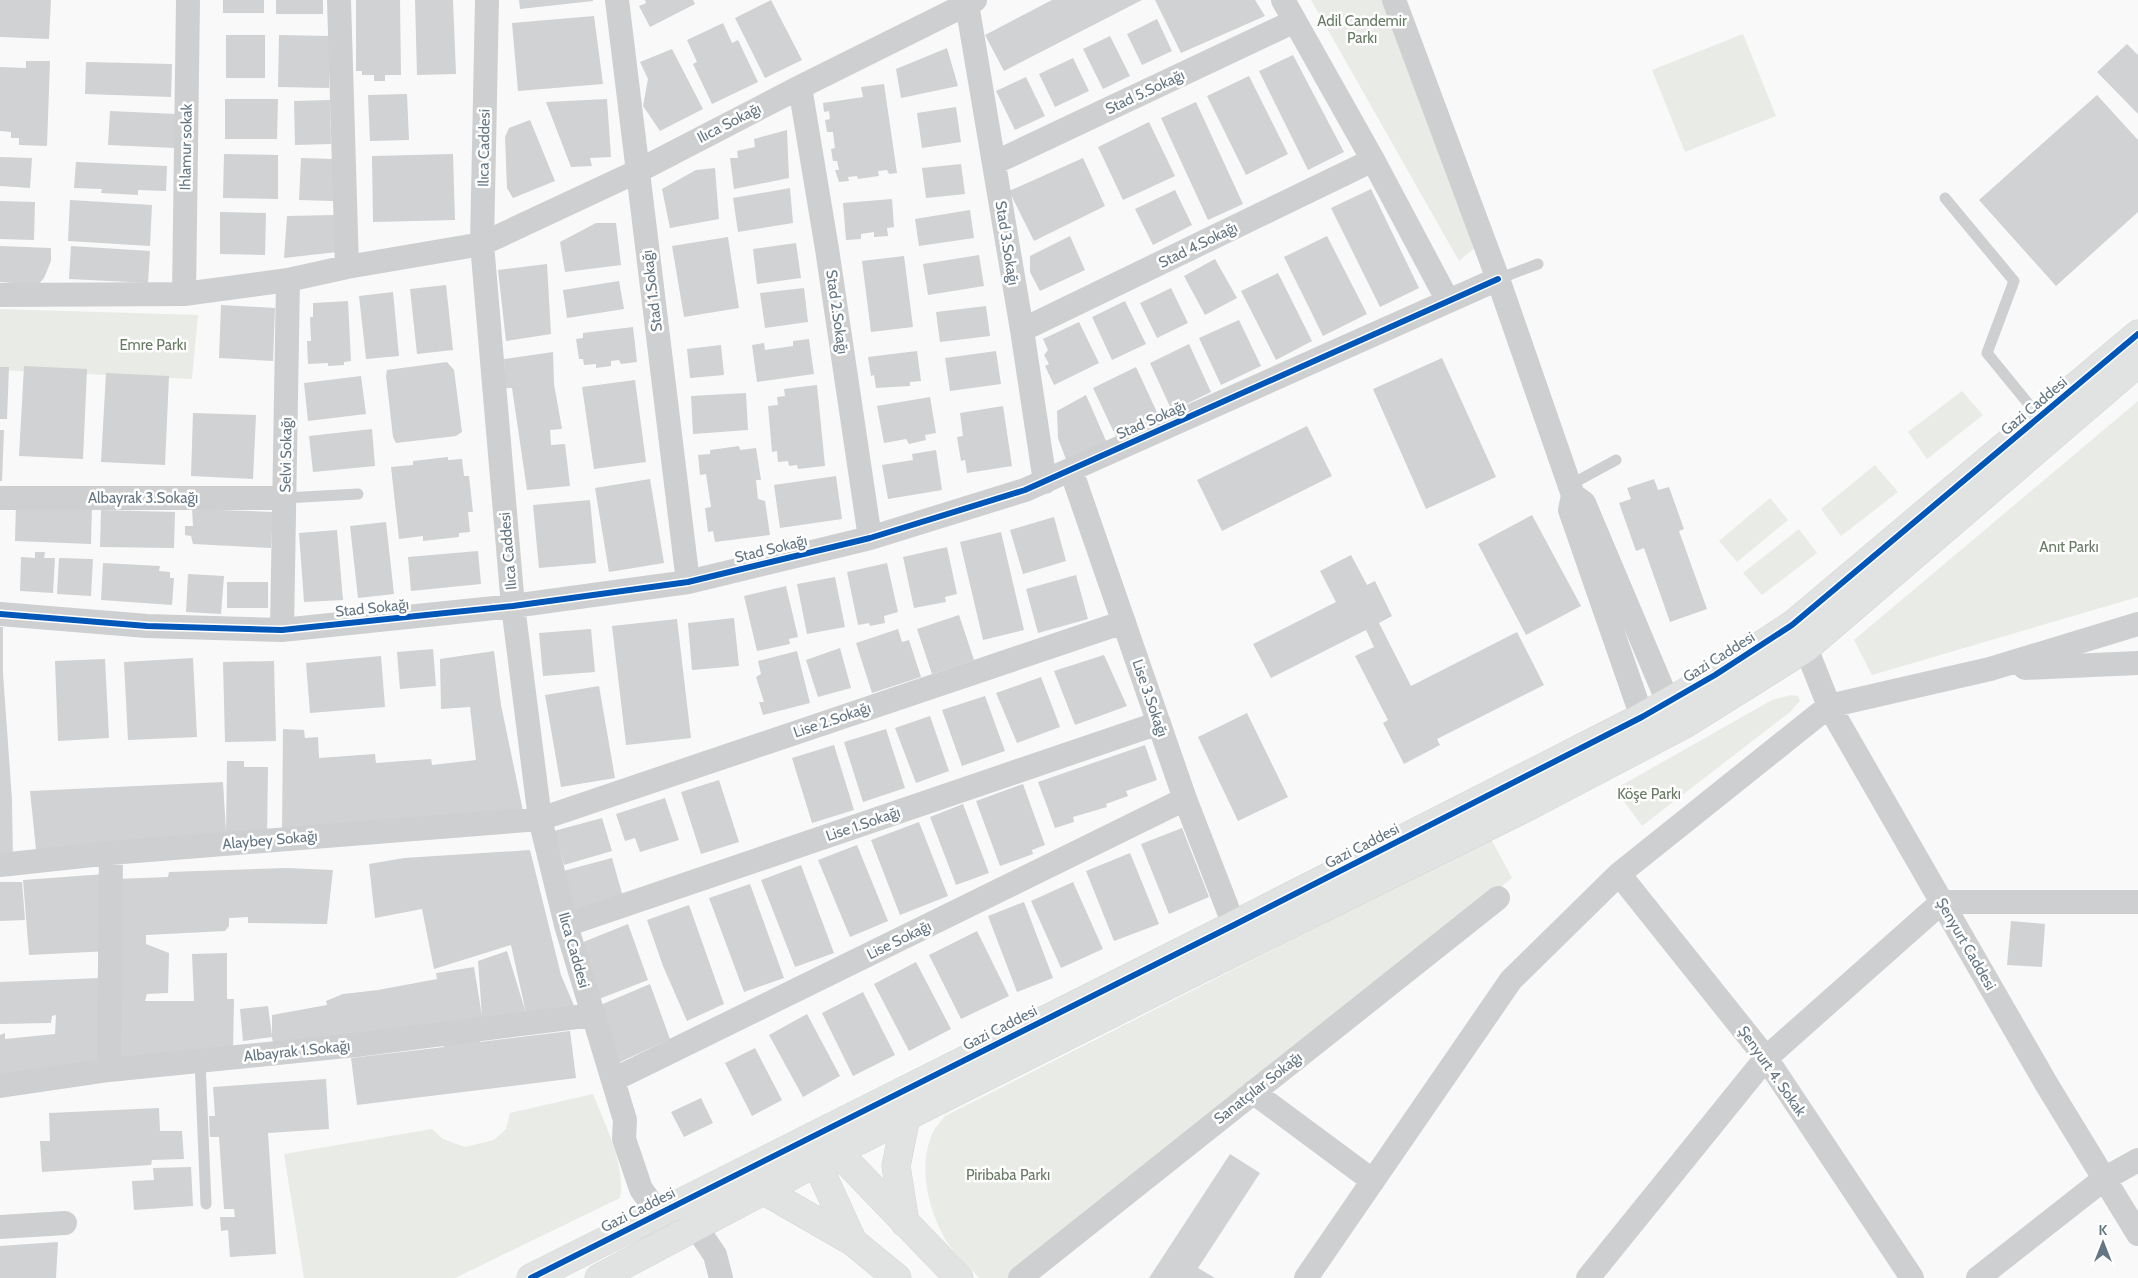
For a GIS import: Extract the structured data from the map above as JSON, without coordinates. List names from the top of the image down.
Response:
{
  "streets": {
    "street": [
      "Stad 5.Sokağı",
      "Ilıca Sokağı",
      "Ihlamur sokak",
      "Ilıca Caddesi",
      "Stad 3.Sokağı",
      "Stad 4.Sokağı",
      "Stad 1.Sokağı",
      "Stad 2.Sokağı",
      "Gazi Caddesi",
      "Stad Sokağı",
      "Selvi Sokağı",
      "Albayrak 3.Sokağı",
      "Lise 3.Sokağı",
      "Lise 2.Sokağı",
      "Lise 1.Sokağı",
      "Alaybey Sokağı",
      "Lise Sokağı",
      "Şenyurt Caddesi",
      "Albayrak 1.Sokağı",
      "Şenyurt 4. Sokak",
      "Sanatçılar Sokağı"
    ]
  },
  "crossings": [
    ["Stad 5.Sokağı", "Stad 3.Sokağı"],
    ["Ilıca Sokağı", "Ihlamur sokak"],
    ["Ilıca Sokağı", "Ilıca Caddesi"],
    ["Ilıca Sokağı", "Stad 3.Sokağı"],
    ["Ilıca Sokağı", "Stad 1.Sokağı"],
    ["Ilıca Sokağı", "Stad 2.Sokağı"],
    ["Ilıca Sokağı", "Selvi Sokağı"],
    ["Ilıca Caddesi", "Gazi Caddesi"],
    ["Ilıca Caddesi", "Stad Sokağı"],
    ["Ilıca Caddesi", "Lise 2.Sokağı"],
    ["Ilıca Caddesi", "Lise 1.Sokağı"],
    ["Ilıca Caddesi", "Alaybey Sokağı"],
    ["Ilıca Caddesi", "Lise Sokağı"],
    ["Ilıca Caddesi", "Albayrak 1.Sokağı"],
    ["Stad 3.Sokağı", "Stad 4.Sokağı"],
    ["Stad 3.Sokağı", "Stad Sokağı"],
    ["Stad 1.Sokağı", "Stad Sokağı"],
    ["Stad 2.Sokağı", "Stad Sokağı"],
    ["Gazi Caddesi", "Lise 3.Sokağı"],
    ["Gazi Caddesi", "Şenyurt Caddesi"],
    ["Stad Sokağı", "Selvi Sokağı"],
    ["Stad Sokağı", "Lise 3.Sokağı"],
    ["Selvi Sokağı", "Albayrak 3.Sokağı"],
    ["Lise 3.Sokağı", "Lise 2.Sokağı"],
    ["Lise 3.Sokağı", "Lise 1.Sokağı"],
    ["Lise 3.Sokağı", "Lise Sokağı"],
    ["Lise 2.Sokağı", "Alaybey Sokağı"]
  ],
  "parks": [
    "Adil Candemir Parkı",
    "Emre Parkı",
    "Anıt Parkı",
    "Köşe Parkı",
    "Piribaba Parkı"
  ],
  "north": "top"
}
